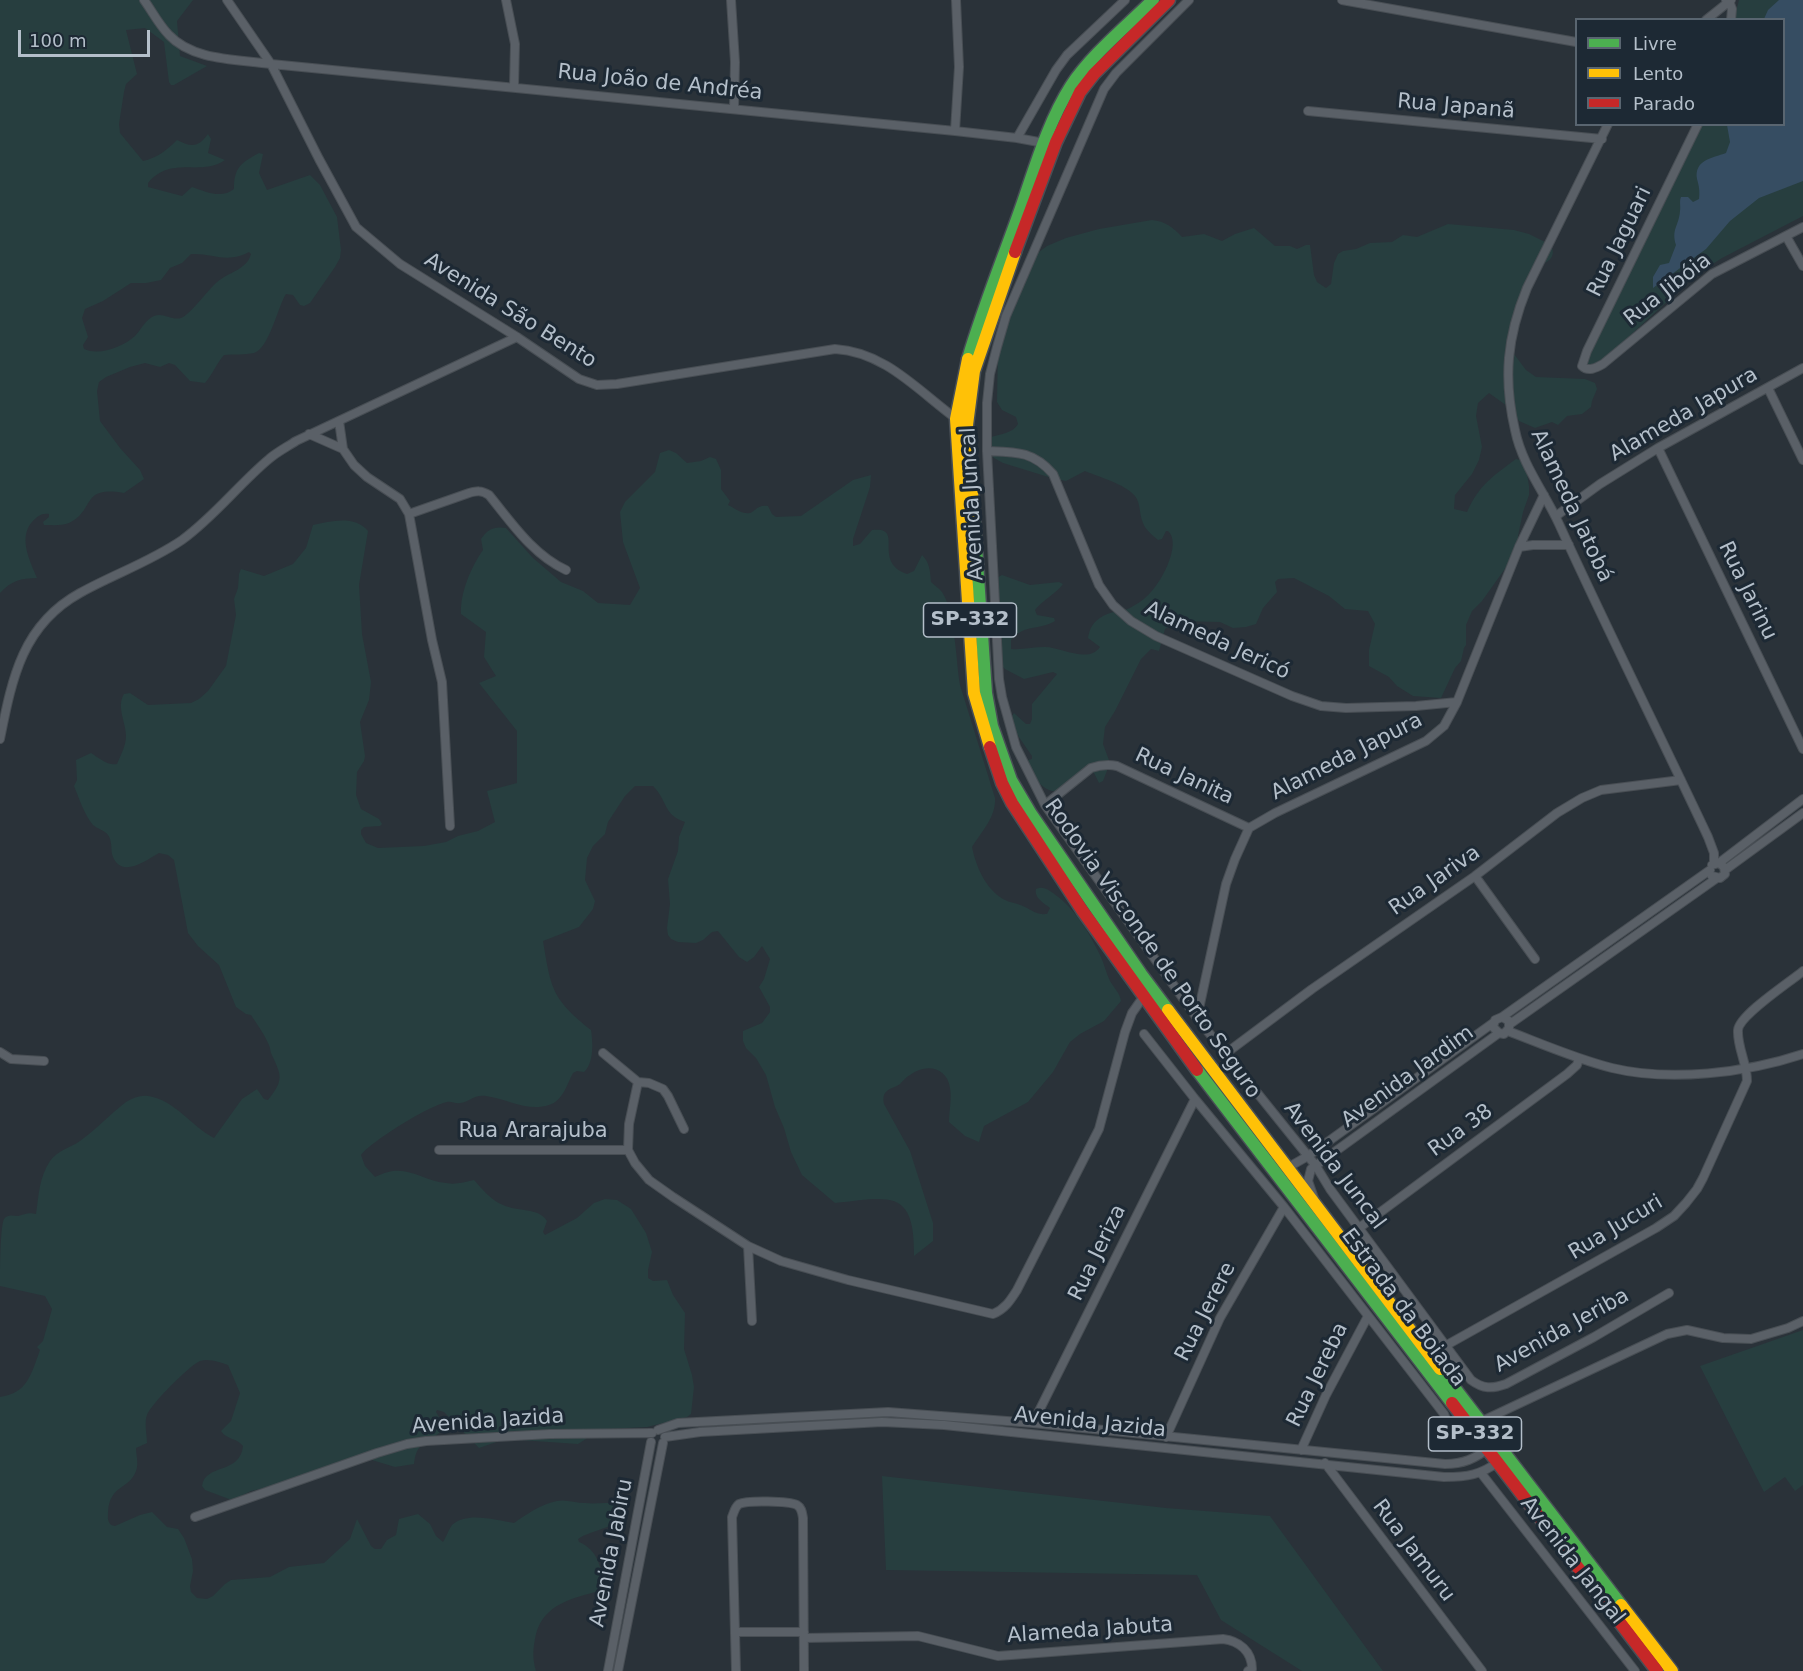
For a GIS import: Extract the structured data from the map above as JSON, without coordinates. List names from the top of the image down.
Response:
{
  "streets": {
    "main road": ["SP-332", "Rodovia Visconde de Porto Seguro", "Estrada da Boiada"],
    "street": [
      "Rua João de Andréa",
      "Rua Japanã",
      "Rua Jaguari",
      "Rua Jibóia",
      "Avenida São Bento",
      "Alameda Japura",
      "Avenida Juncal",
      "Alameda Jatobá",
      "Rua Jarinu",
      "Alameda Jericó",
      "Rua Janita",
      "Rua Jariva",
      "Avenida Jardim",
      "Rua 38",
      "Rua Ararajuba",
      "Rua Jucuri",
      "Rua Jeriza",
      "Rua Jerere",
      "Avenida Jeriba",
      "Rua Jereba",
      "Avenida Jazida",
      "Rua Jamuru",
      "Avenida Jabiru",
      "Avenida Jangal",
      "Alameda Jabuta"
    ]
  },
  "crossings": [
    ["Rua João de Andréa", "Avenida São Bento"],
    ["Rua João de Andréa", "Rodovia Visconde de Porto Seguro"],
    ["Rua Japanã", "Alameda Jatobá"],
    ["Rua Jaguari", "Rua Jibóia"],
    ["Avenida São Bento", "Rodovia Visconde de Porto Seguro"],
    ["Alameda Japura", "Alameda Jatobá"],
    ["Alameda Japura", "Rua Jarinu"],
    ["Alameda Japura", "Alameda Jericó"],
    ["Alameda Japura", "Rua Janita"],
    ["Avenida Juncal", "Alameda Jericó"],
    ["Avenida Juncal", "Rua Janita"],
    ["Avenida Juncal", "Rua Jariva"],
    ["Avenida Juncal", "Avenida Jardim"],
    ["Avenida Juncal", "Rua 38"],
    ["Avenida Juncal", "Rua Jucuri"],
    ["Avenida Juncal", "Avenida Jeriba"],
    ["Alameda Jatobá", "Rua Jariva"],
    ["Rodovia Visconde de Porto Seguro", "Avenida Jardim"],
    ["Rodovia Visconde de Porto Seguro", "Estrada da Boiada"],
    ["Rua Jeriza", "Avenida Jazida"],
    ["Estrada da Boiada", "Avenida Jazida"],
    ["Rua Jerere", "Avenida Jazida"],
    ["Rua Jereba", "Avenida Jazida"],
    ["Avenida Jazida", "Rua Jamuru"],
    ["Avenida Jazida", "Avenida Jabiru"],
    ["Avenida Jazida", "Avenida Jangal"]
  ],
  "legend": ["Livre", "Lento", "Parado"],
  "scale_bar": "100 m"
}
